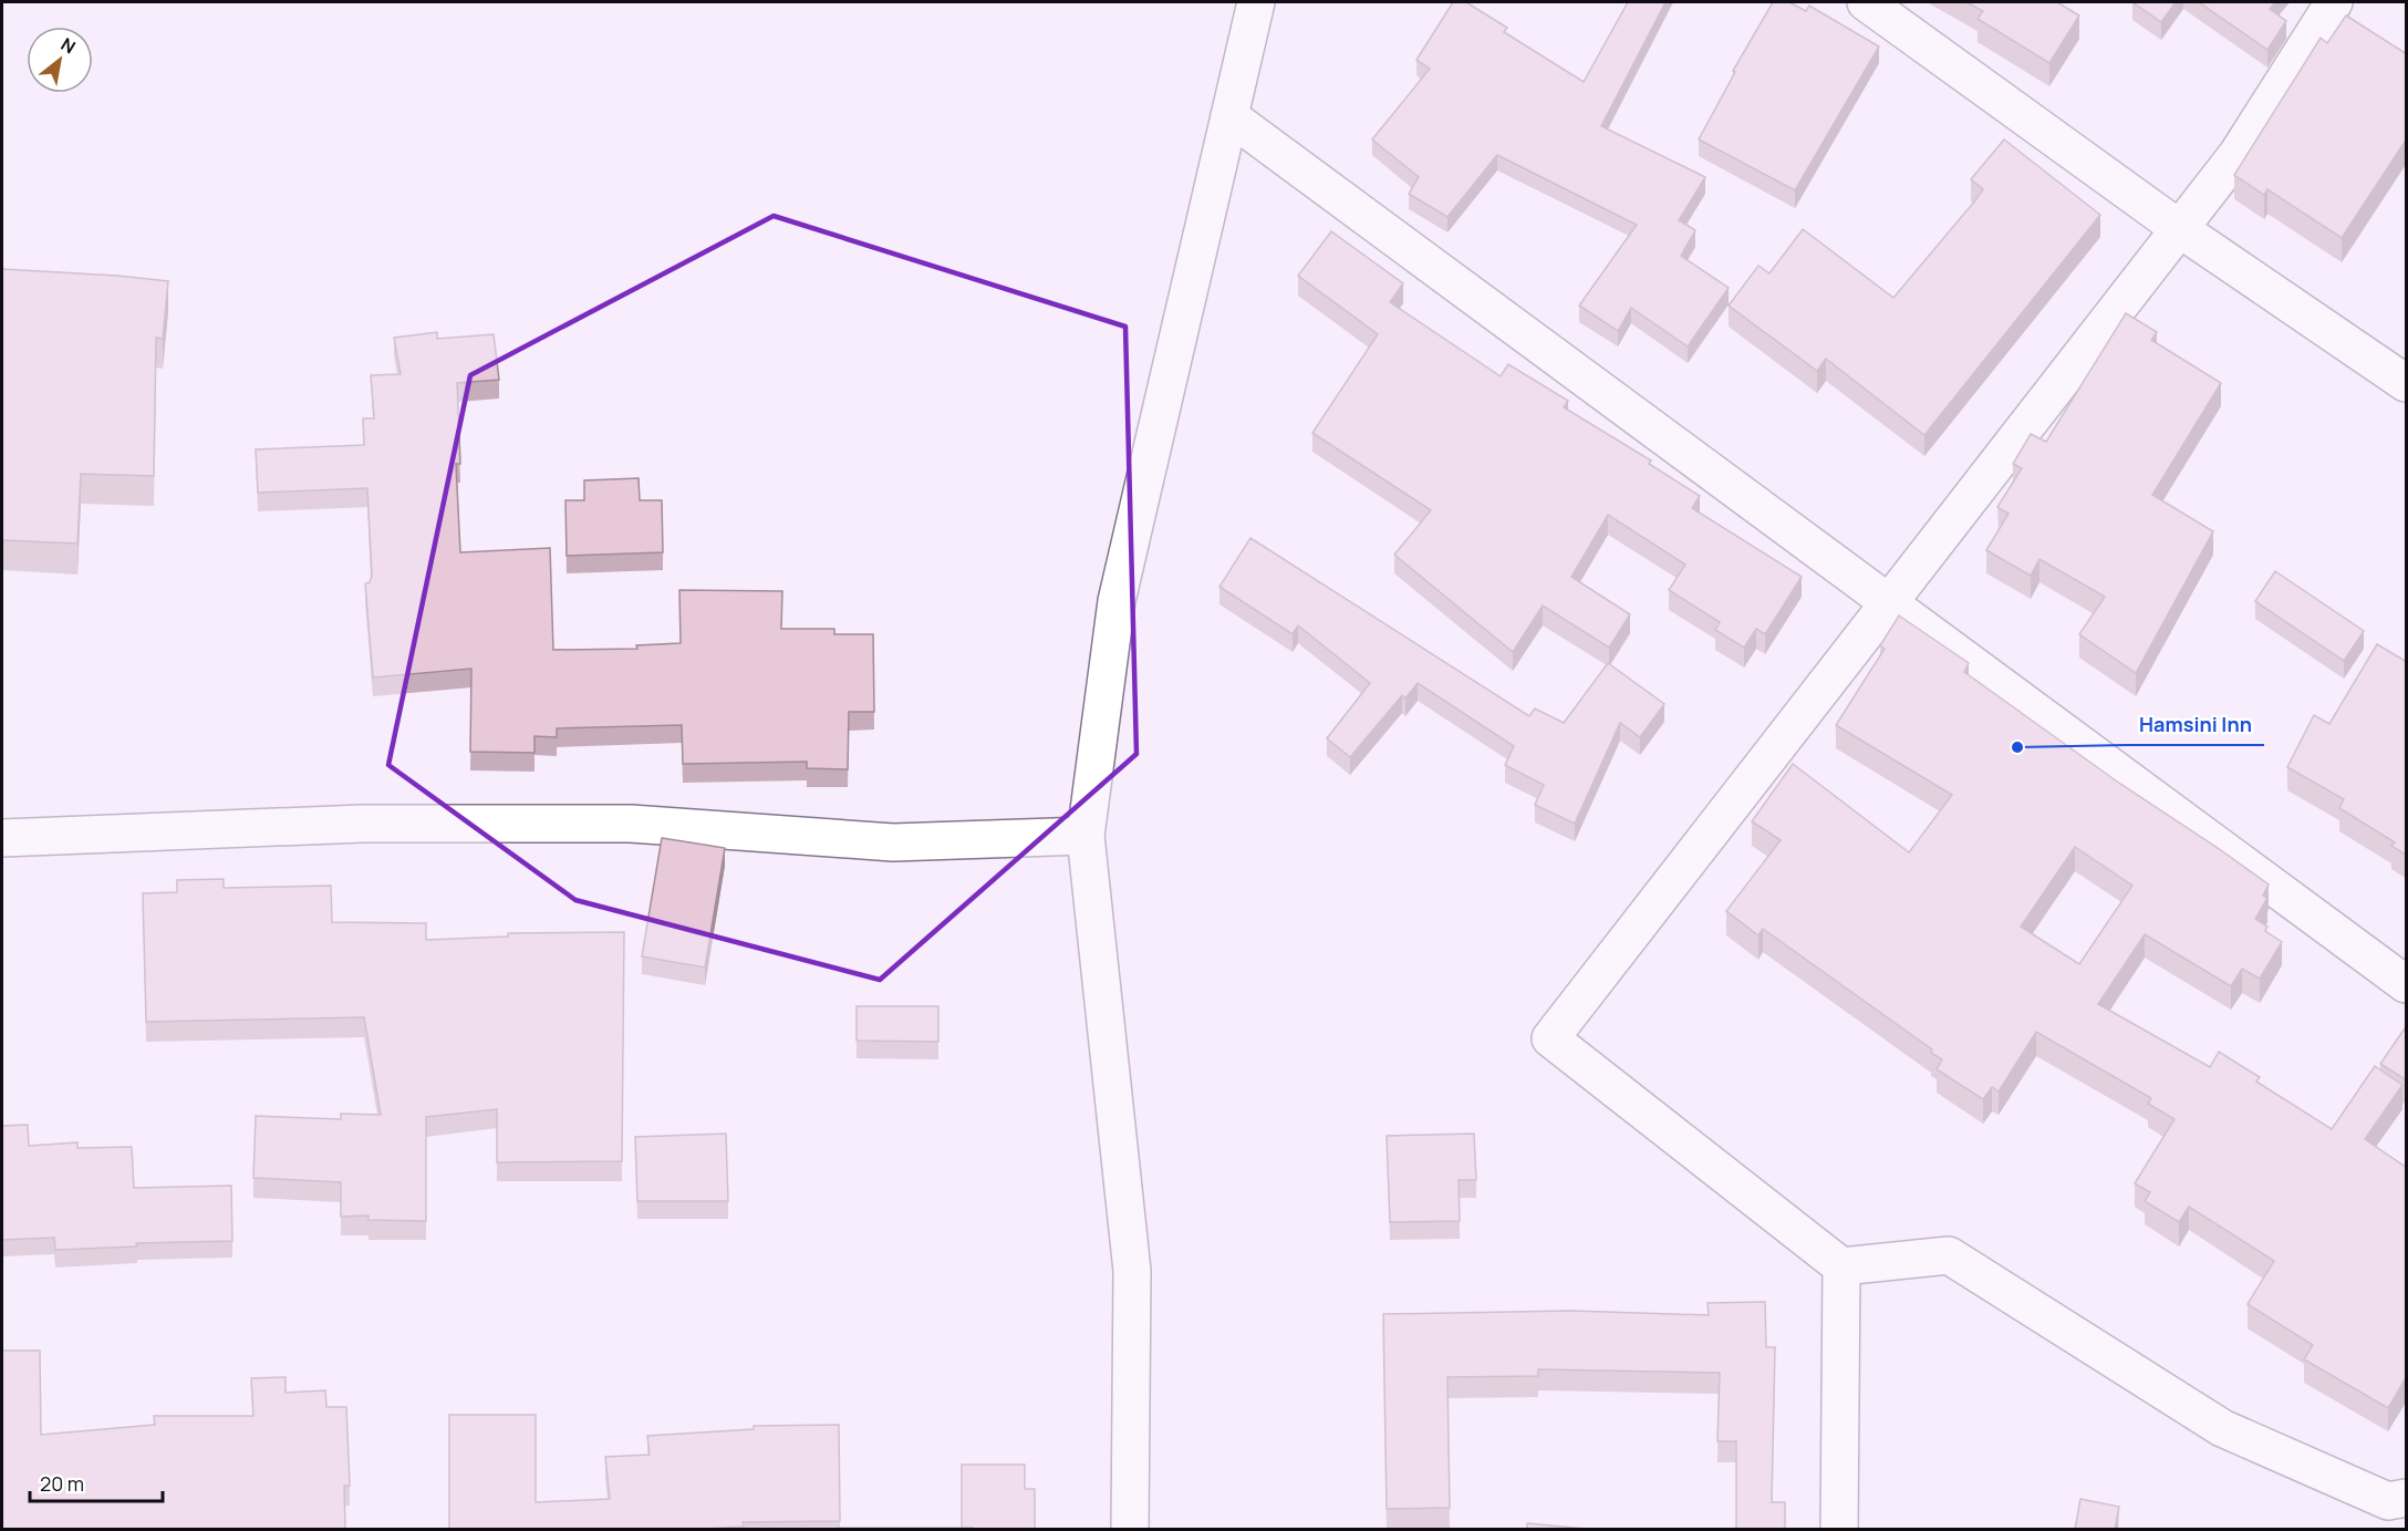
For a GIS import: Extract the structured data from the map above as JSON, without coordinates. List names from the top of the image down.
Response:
{
  "places": ["Hamsini Inn"],
  "scale_bar": "20 m",
  "north": "top right"
}
